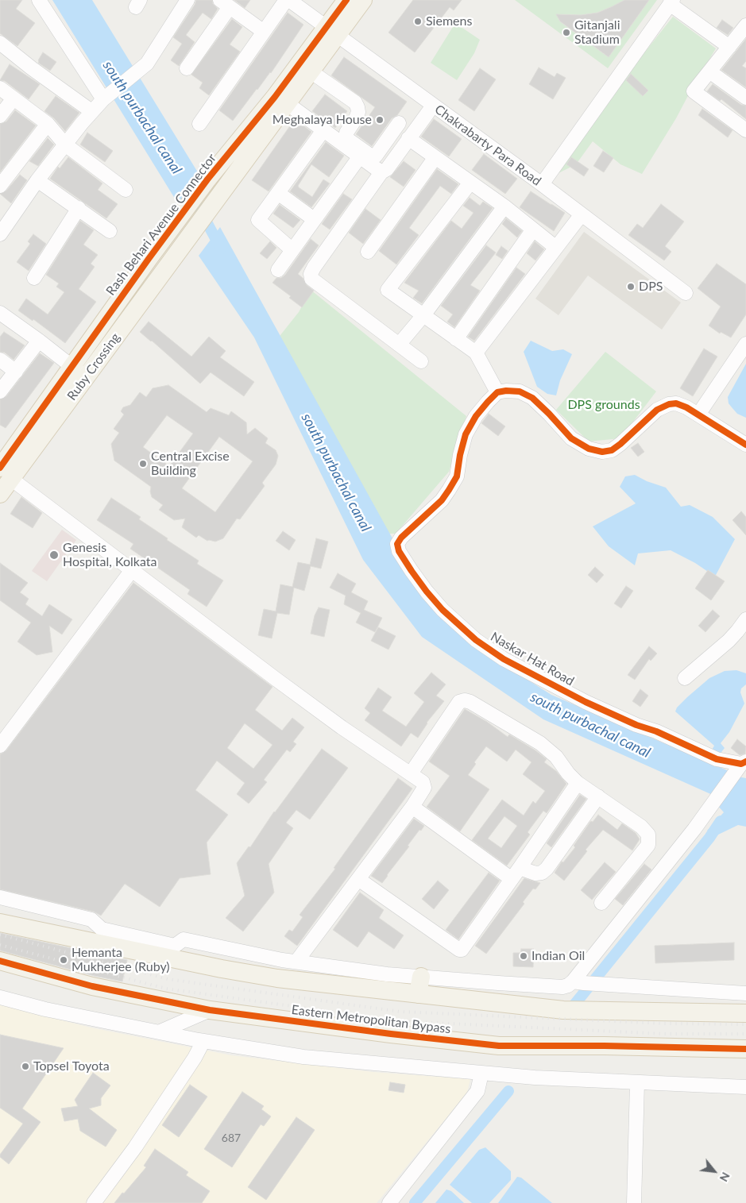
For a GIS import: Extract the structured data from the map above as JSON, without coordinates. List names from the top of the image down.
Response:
{
  "streets": {
    "main road": ["Rash Behari Avenue Connector", "Ruby Crossing", "Eastern Metropolitan Bypass"],
    "street": ["Chakrabarty Para Road", "Naskar Hat Road"]
  },
  "crossings": [
    ["Chakrabarty Para Road", "Rash Behari Avenue Connector"],
    ["Rash Behari Avenue Connector", "Ruby Crossing"]
  ],
  "water": ["south purbachal canal"],
  "parks": ["DPS grounds"],
  "places": [
    "Siemens",
    "Gitanjali Stadium",
    "Meghalaya House",
    "DPS",
    "Central Excise Building",
    "Genesis Hospital, Kolkata",
    "Indian Oil",
    "Hemanta Mukherjee (Ruby)",
    "Topsel Toyota"
  ],
  "house_numbers": ["687"],
  "north": "bottom right"
}
